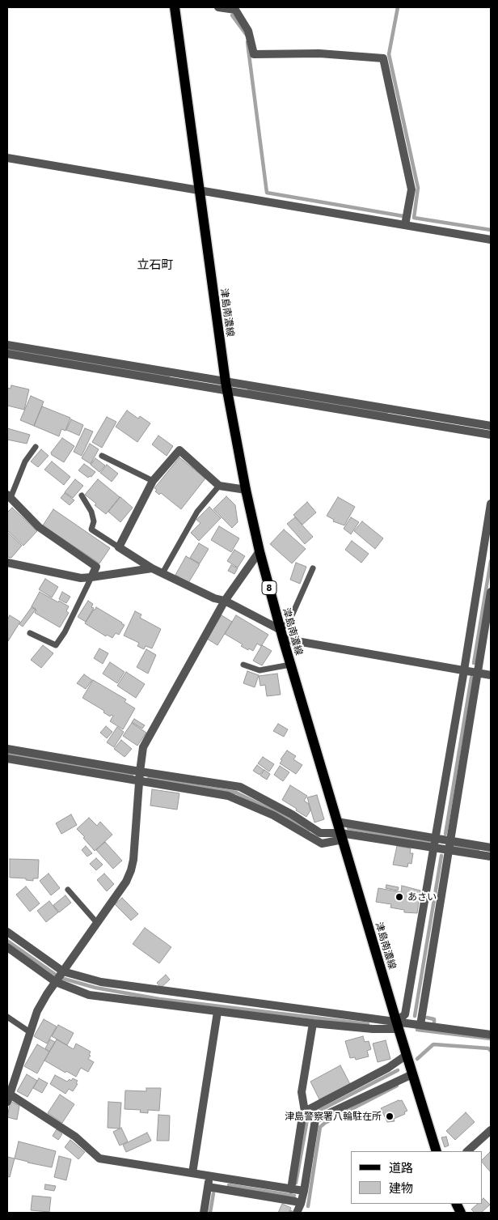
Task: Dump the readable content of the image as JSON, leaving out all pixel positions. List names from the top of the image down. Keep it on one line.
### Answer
{"streets":{"main road":["津島南濃線","8"]},"districts":["立石町"],"places":["あさい","津島警察署八輪駐在所"],"legend":["道路","建物"]}
